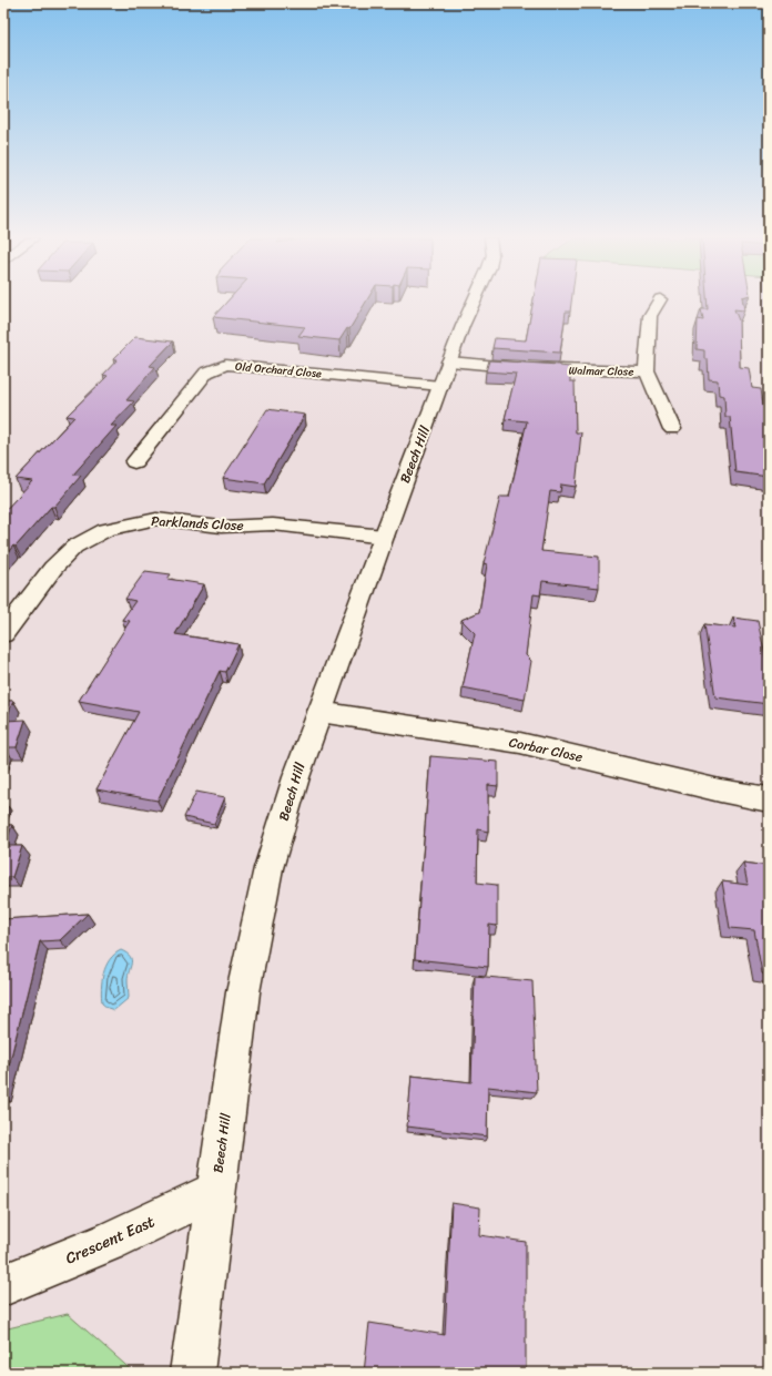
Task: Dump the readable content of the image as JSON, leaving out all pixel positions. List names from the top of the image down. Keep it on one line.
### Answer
{"streets":{"street":["Old Orchard Close","Walmar Close","Beech Hill","Parklands Close","Corbar Close","Crescent East"]},"crossings":[["Old Orchard Close","Walmar Close"],["Old Orchard Close","Beech Hill"],["Walmar Close","Beech Hill"],["Beech Hill","Parklands Close"],["Beech Hill","Corbar Close"],["Beech Hill","Crescent East"]]}
